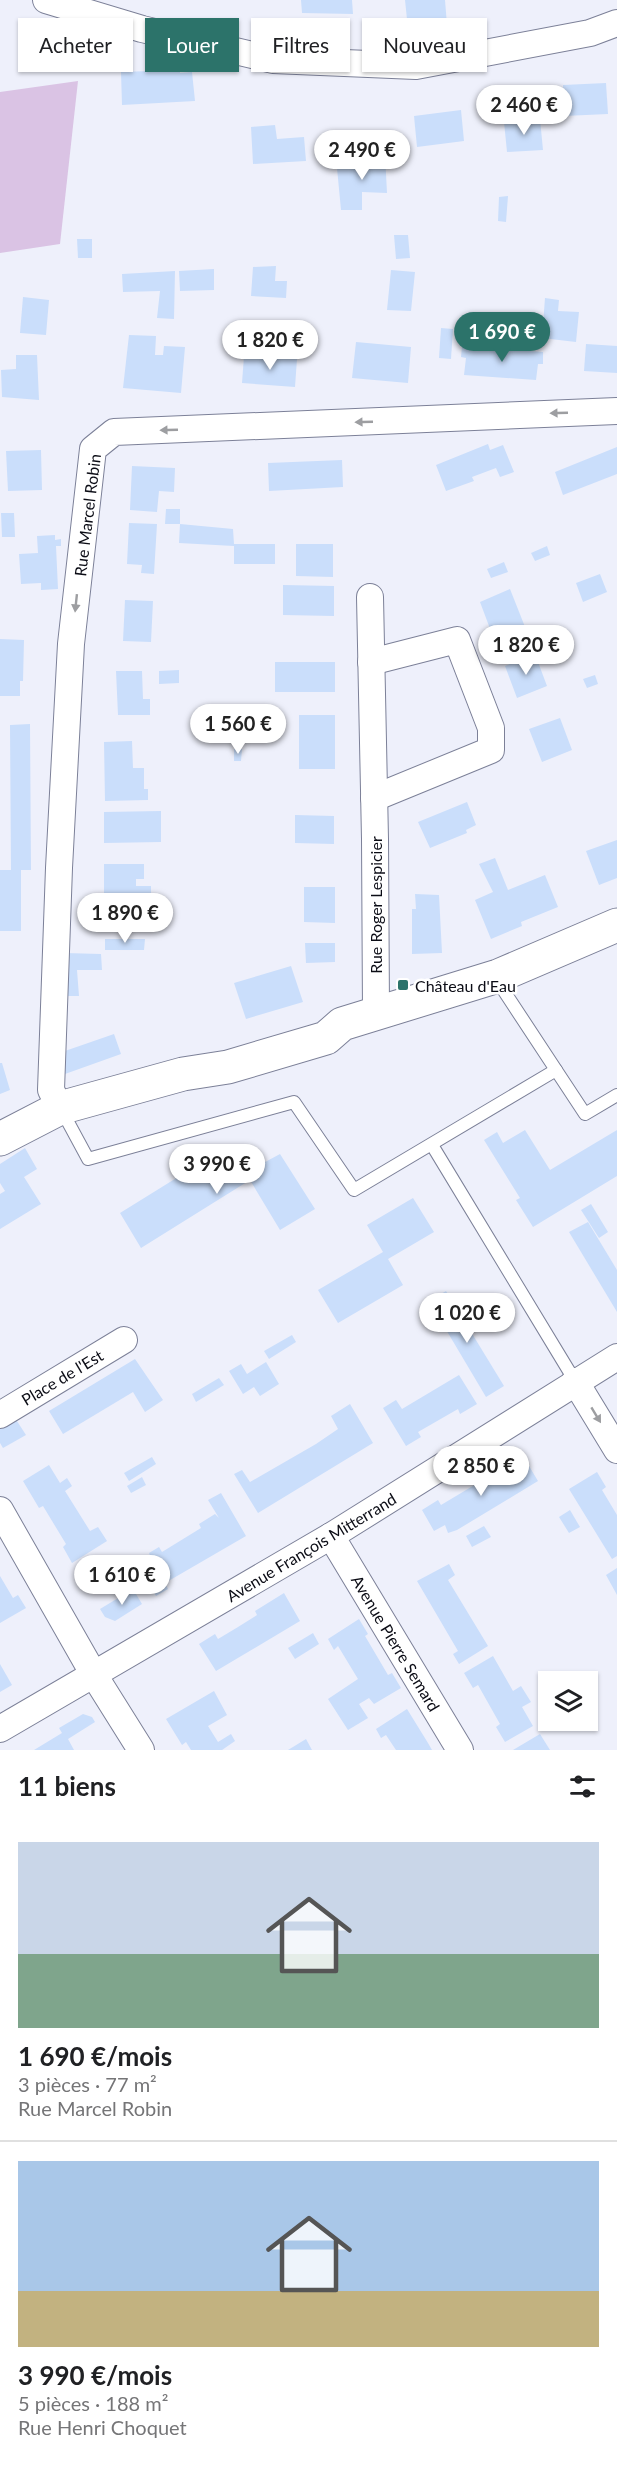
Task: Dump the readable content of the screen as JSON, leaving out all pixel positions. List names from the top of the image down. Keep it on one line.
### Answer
{"streets":{"street":["Rue Marcel Robin","Rue Roger Lespicier","Place de l'Est","Avenue François Mitterrand","Avenue Pierre Semard"]},"crossings":[["Avenue François Mitterrand","Avenue Pierre Semard"]],"places":{"transit":["Château d'Eau"]},"page":{"chip":["Acheter","Louer","Filtres","Nouveau"],"price":["2 460 €","2 490 €","1 690 €","1 820 €","1 820 €","1 560 €","1 890 €","3 990 €","1 020 €","2 850 €","1 610 €"],"heading":"11 biens","list":[{"name":"1 690 €/mois","note":"3 pièces · 77 m² · Rue Marcel Robin"},{"name":"3 990 €/mois","note":"5 pièces · 188 m² · Rue Henri Choquet"}]}}
